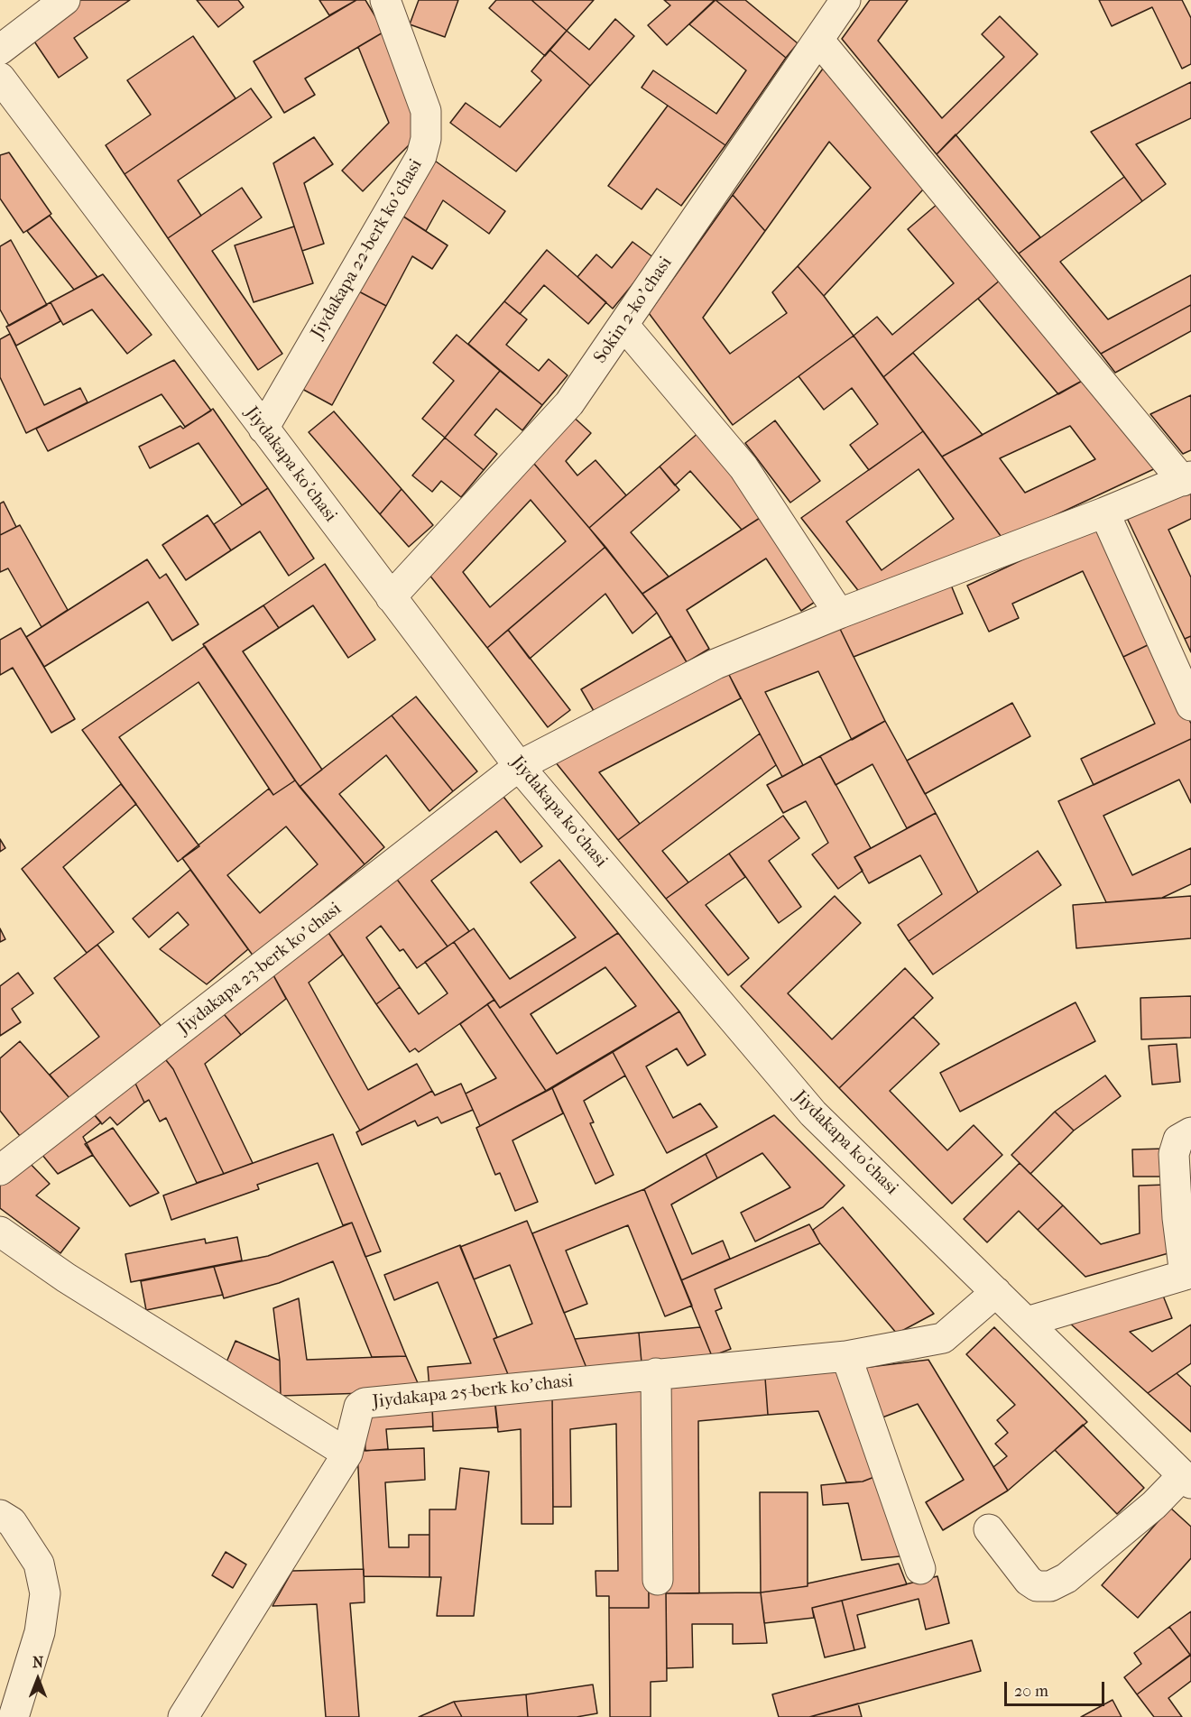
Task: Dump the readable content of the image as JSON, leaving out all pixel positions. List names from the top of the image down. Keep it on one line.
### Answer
{"streets":{"street":["Jiydakapa 22-berk koʼchasi","Sokin 2-koʼchasi","Jiydakapa ko'chasi","Jiydakapa 23-berk koʼchasi","Jiydakapa 25-berk koʼchasi"]},"crossings":[["Jiydakapa 22-berk koʼchasi","Jiydakapa ko'chasi"],["Sokin 2-koʼchasi","Jiydakapa ko'chasi"],["Jiydakapa ko'chasi","Jiydakapa 23-berk koʼchasi"],["Jiydakapa ko'chasi","Jiydakapa 25-berk koʼchasi"]],"scale_bar":"20 m","north":"top"}
